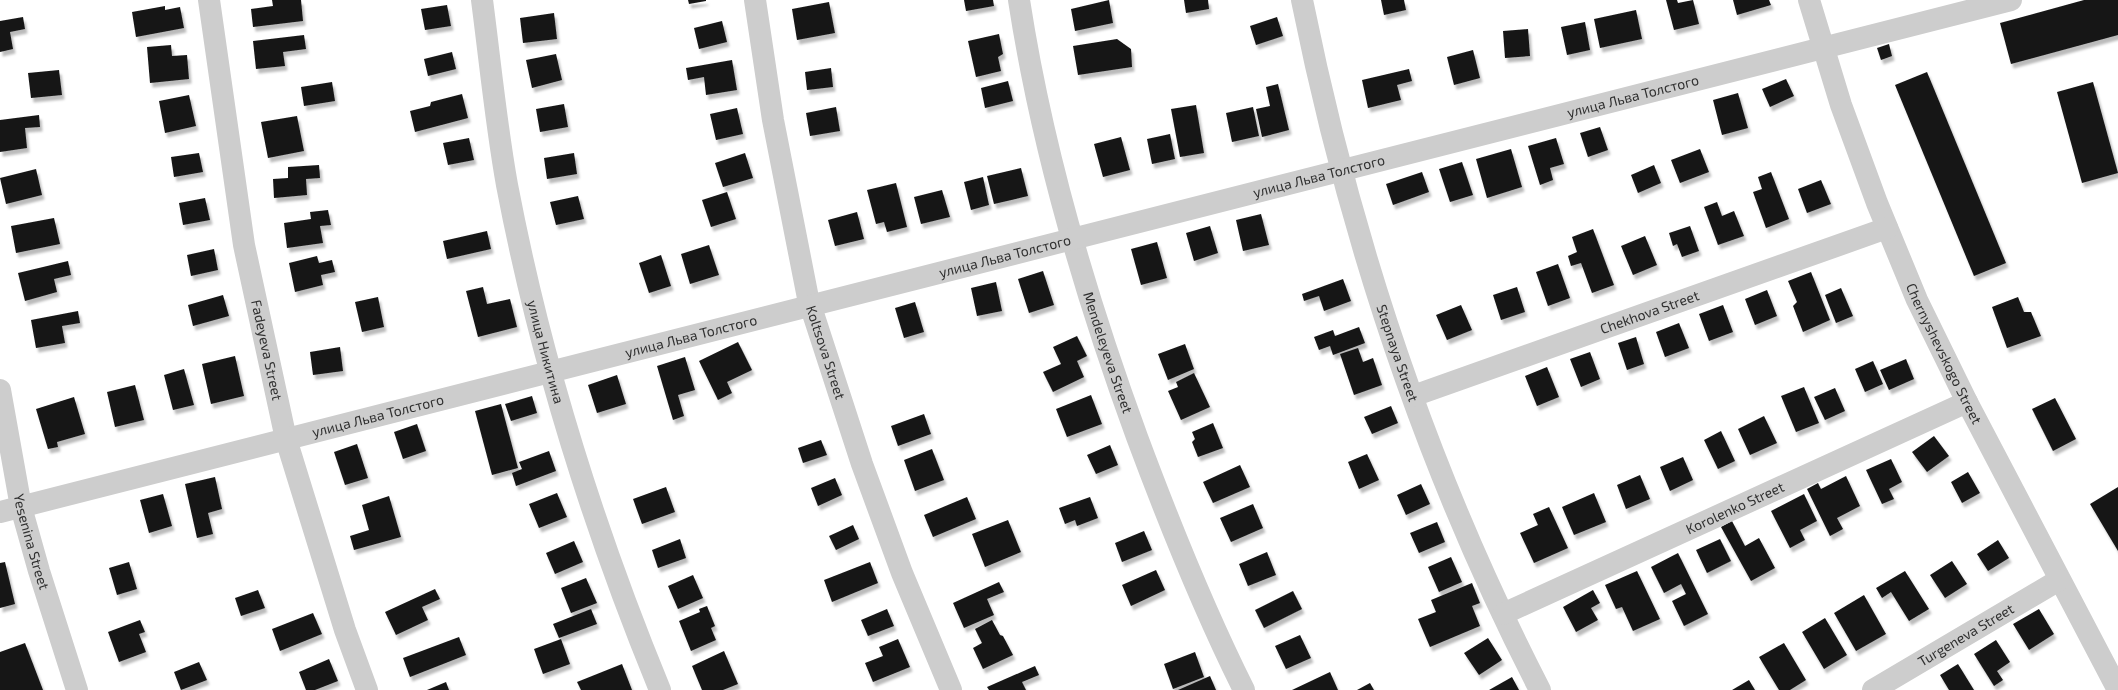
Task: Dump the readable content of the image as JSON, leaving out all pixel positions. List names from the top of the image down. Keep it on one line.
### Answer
{"streets":{"street":["улица Льва Толстого","Chekhova Street","Fadeyeva Street","улица Никитина","Koltsova Street","Mendeleyeva Street","Stepnaya Street","Chernyshevskogo Street","Korolenko Street","Yesenina Street","Turgeneva Street"]},"crossings":[["улица Льва Толстого","Fadeyeva Street"],["улица Льва Толстого","улица Никитина"],["улица Льва Толстого","Koltsova Street"],["улица Льва Толстого","Mendeleyeva Street"],["улица Льва Толстого","Stepnaya Street"],["улица Льва Толстого","Chernyshevskogo Street"],["улица Льва Толстого","Yesenina Street"],["Chekhova Street","Stepnaya Street"],["Chekhova Street","Chernyshevskogo Street"],["Stepnaya Street","Korolenko Street"],["Chernyshevskogo Street","Korolenko Street"],["Chernyshevskogo Street","Turgeneva Street"]]}
